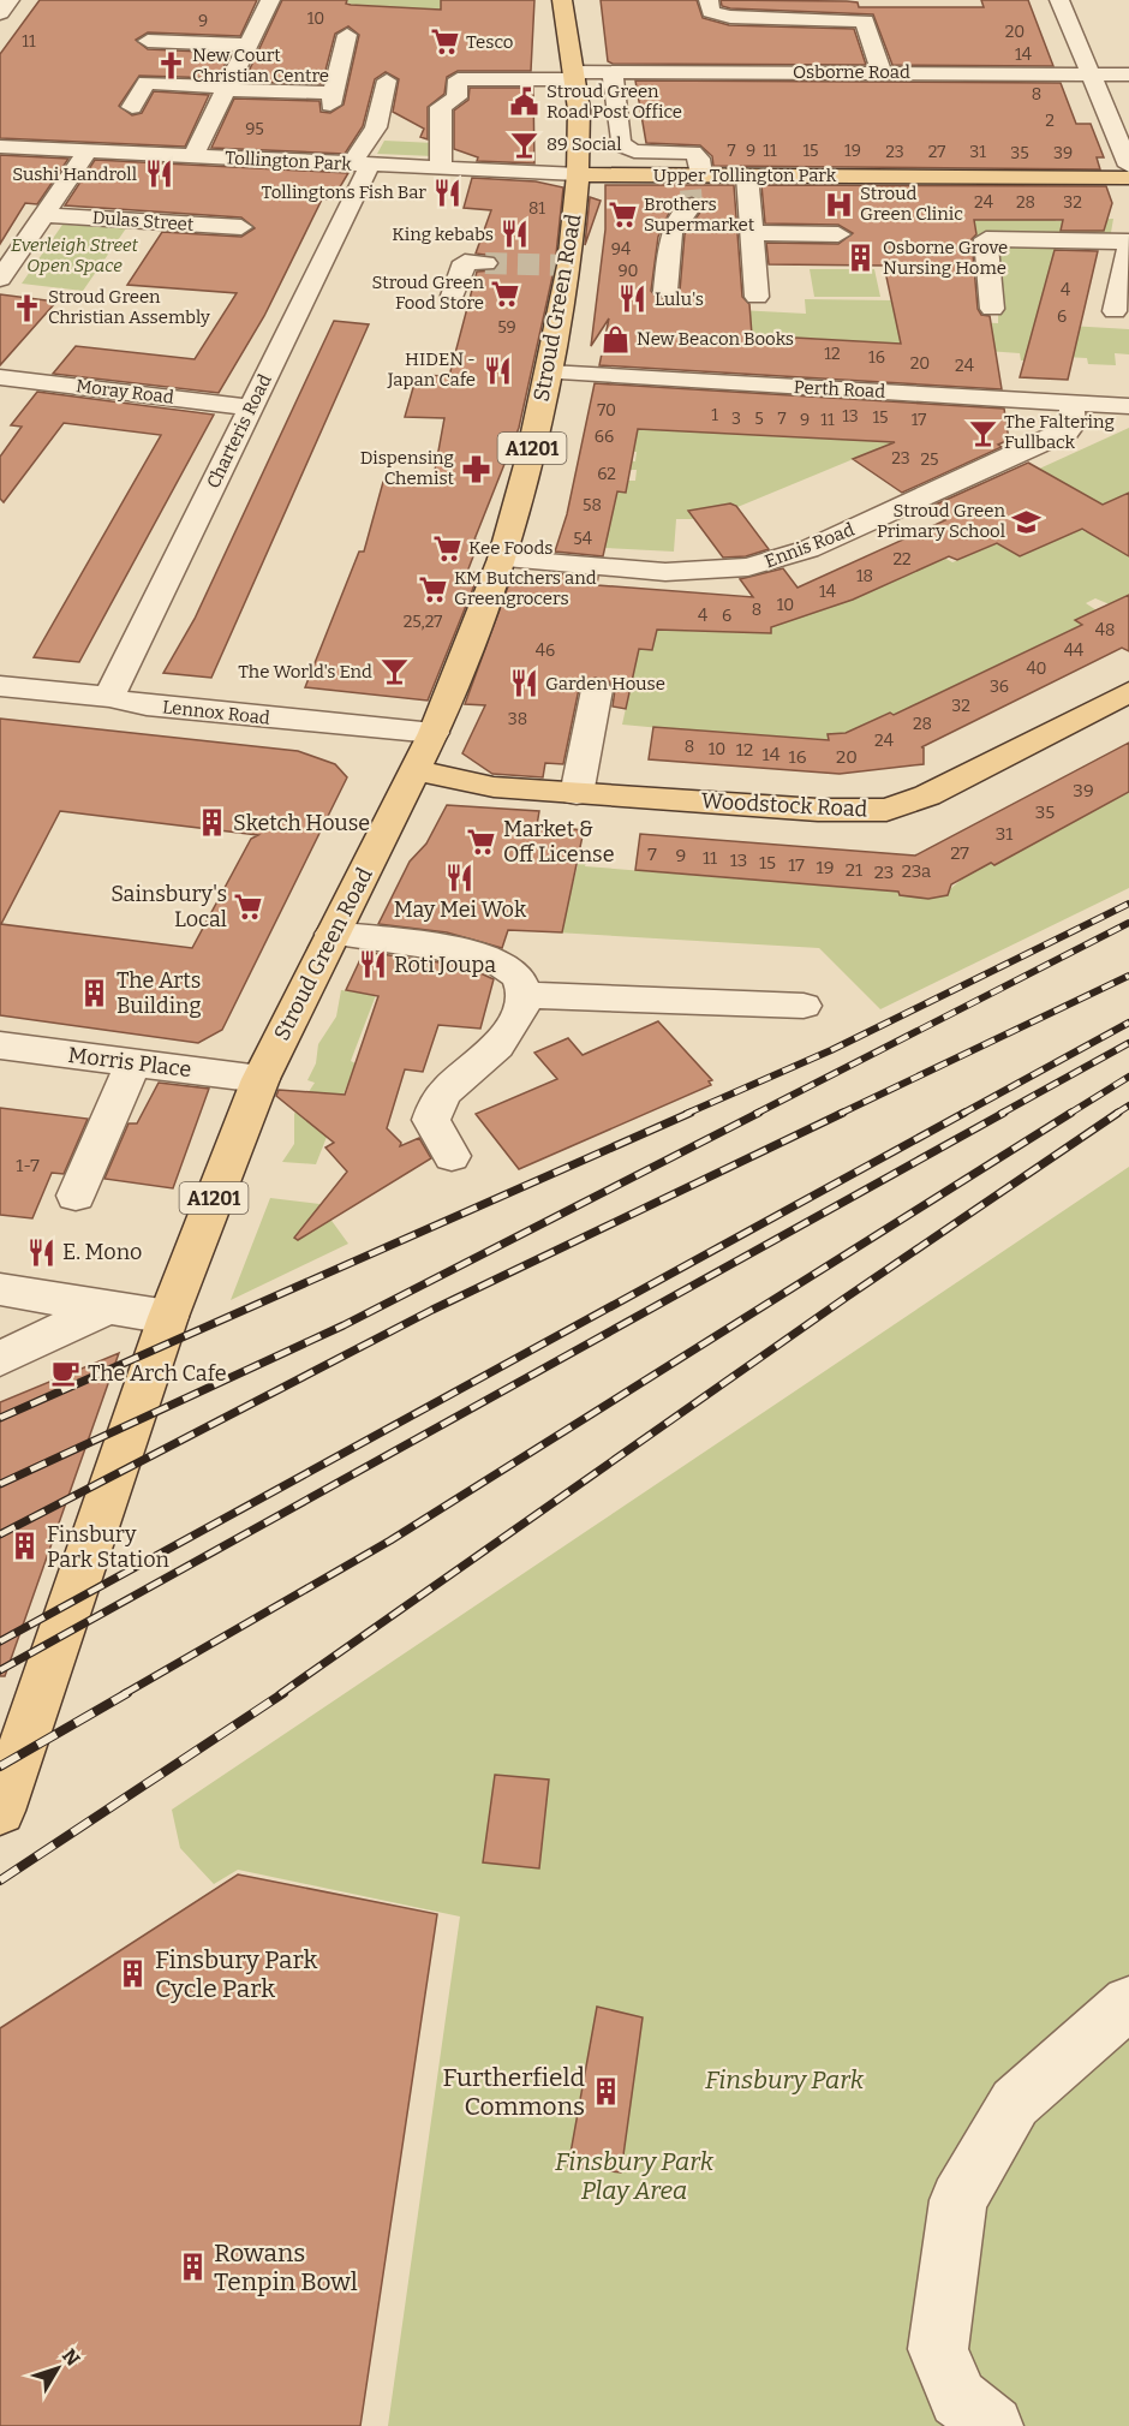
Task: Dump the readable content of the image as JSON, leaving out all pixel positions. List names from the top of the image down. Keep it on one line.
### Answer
{"streets":{"main road":["Upper Tollington Park","Stroud Green Road","A1201","Woodstock Road"],"street":["Osborne Road","Tollington Park","Dulas Street","Perth Road","Moray Road","Charteris Road","Ennis Road","Lennox Road","Morris Place"]},"crossings":[["Osborne Road","Tollington Park"],["Osborne Road","Stroud Green Road"],["Tollington Park","Upper Tollington Park"],["Tollington Park","Stroud Green Road"],["Tollington Park","Charteris Road"],["Upper Tollington Park","Stroud Green Road"],["Stroud Green Road","Perth Road"],["Stroud Green Road","Ennis Road"],["Stroud Green Road","Lennox Road"],["Stroud Green Road","Woodstock Road"],["Stroud Green Road","Morris Place"],["Perth Road","Ennis Road"],["Moray Road","Charteris Road"],["Charteris Road","Lennox Road"]],"parks":["Everleigh Street Open Space","Finsbury Park","Finsbury Park Play Area"],"places":{"supermarket":["Tesco","Brothers Supermarket","Stroud Green Food Store","Kee Foods","KM Butchers and Greengrocers","Market & Off License","Sainsbury's Local"],"church":["New Court Christian Centre","Stroud Green Christian Assembly"],"public building":["Stroud Green Road Post Office"],"bar":["89 Social","The Faltering Fullback","The World's End"],"restaurant":["Sushi Handroll","Tollingtons Fish Bar","King kebabs","Lulu's","HIDEN - Japan Cafe","Garden House","May Mei Wok","Roti Joupa","E. Mono"],"hospital":["Stroud Green Clinic"],"building":["Osborne Grove Nursing Home","Sketch House","The Arts Building","Finsbury Park Station","Finsbury Park Cycle Park","Furtherfield Commons","Rowans Tenpin Bowl"],"shop":["New Beacon Books"],"pharmacy":["Dispensing Chemist"],"school or university":["Stroud Green Primary School"],"cafe":["The Arch Cafe"]},"house_numbers":["10","9","20","11","14","8","2","95","7","9","11","15","19","23","27","31","35","39","24","28","32","81","94","90","4","6","59","12","16","20","24","70","1","13","15","3","5","7","9","11","17","66","23","25","62","58","54","22","18","14","10","8","4","6","25,27","48","46","44","40","36","32","38","28","24","8","10","12","14","16","20","39","35","31","27","7","9","11","13","15","17","19","21","23a","23","1-7"],"north":"top right"}
